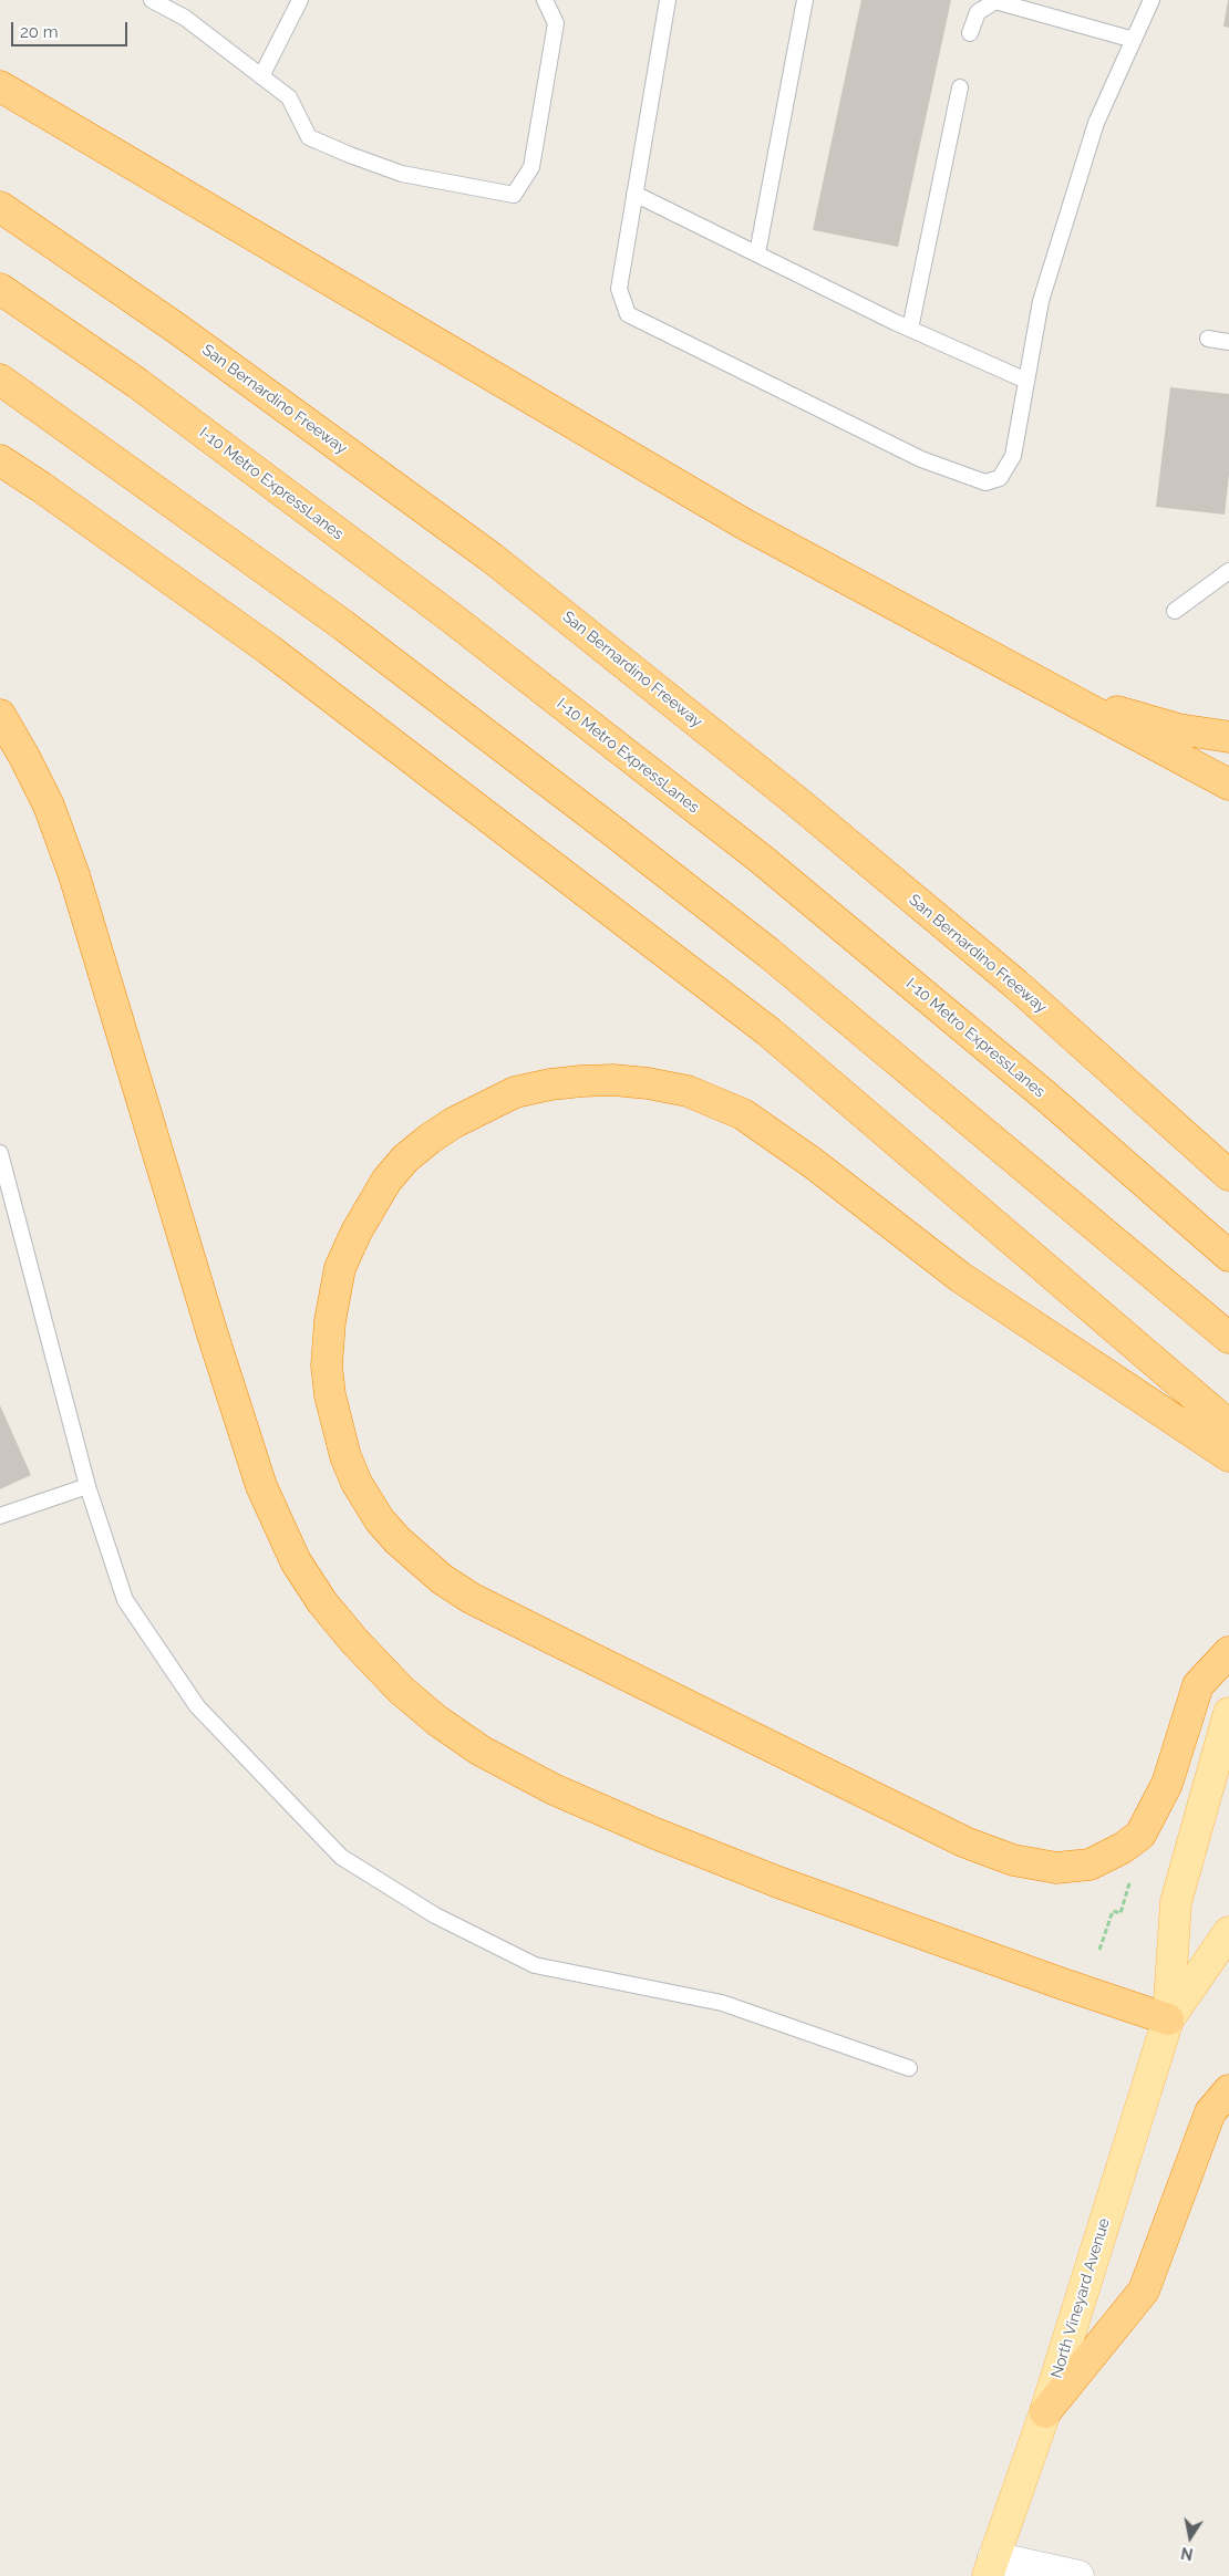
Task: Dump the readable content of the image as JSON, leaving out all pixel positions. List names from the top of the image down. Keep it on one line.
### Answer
{"streets":{"highway":["San Bernardino Freeway","I-10 Metro ExpressLanes"],"main road":["North Vineyard Avenue"]},"scale_bar":"20 m","north":"bottom"}
